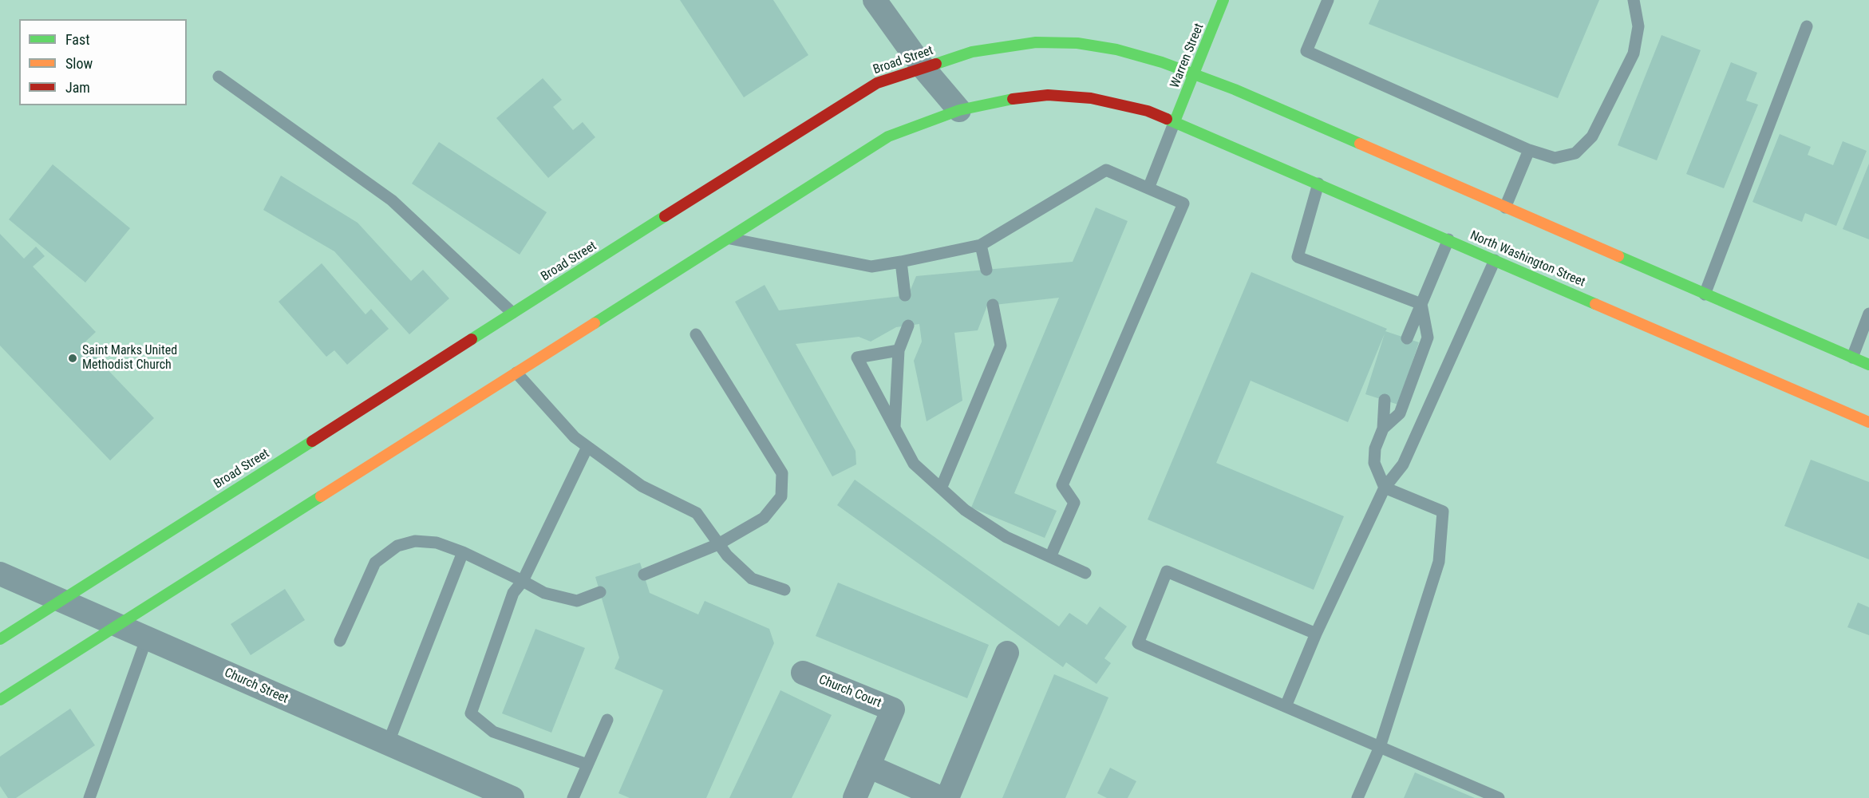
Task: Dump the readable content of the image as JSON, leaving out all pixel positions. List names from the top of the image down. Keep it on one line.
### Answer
{"streets":{"main road":["Warren Street","Broad Street","North Washington Street"],"street":["Church Street","Church Court"]},"crossings":[["Warren Street","Broad Street"],["Warren Street","North Washington Street"],["Broad Street","Church Street"]],"places":["Saint Marks United Methodist Church"],"legend":["Fast","Slow","Jam"]}
